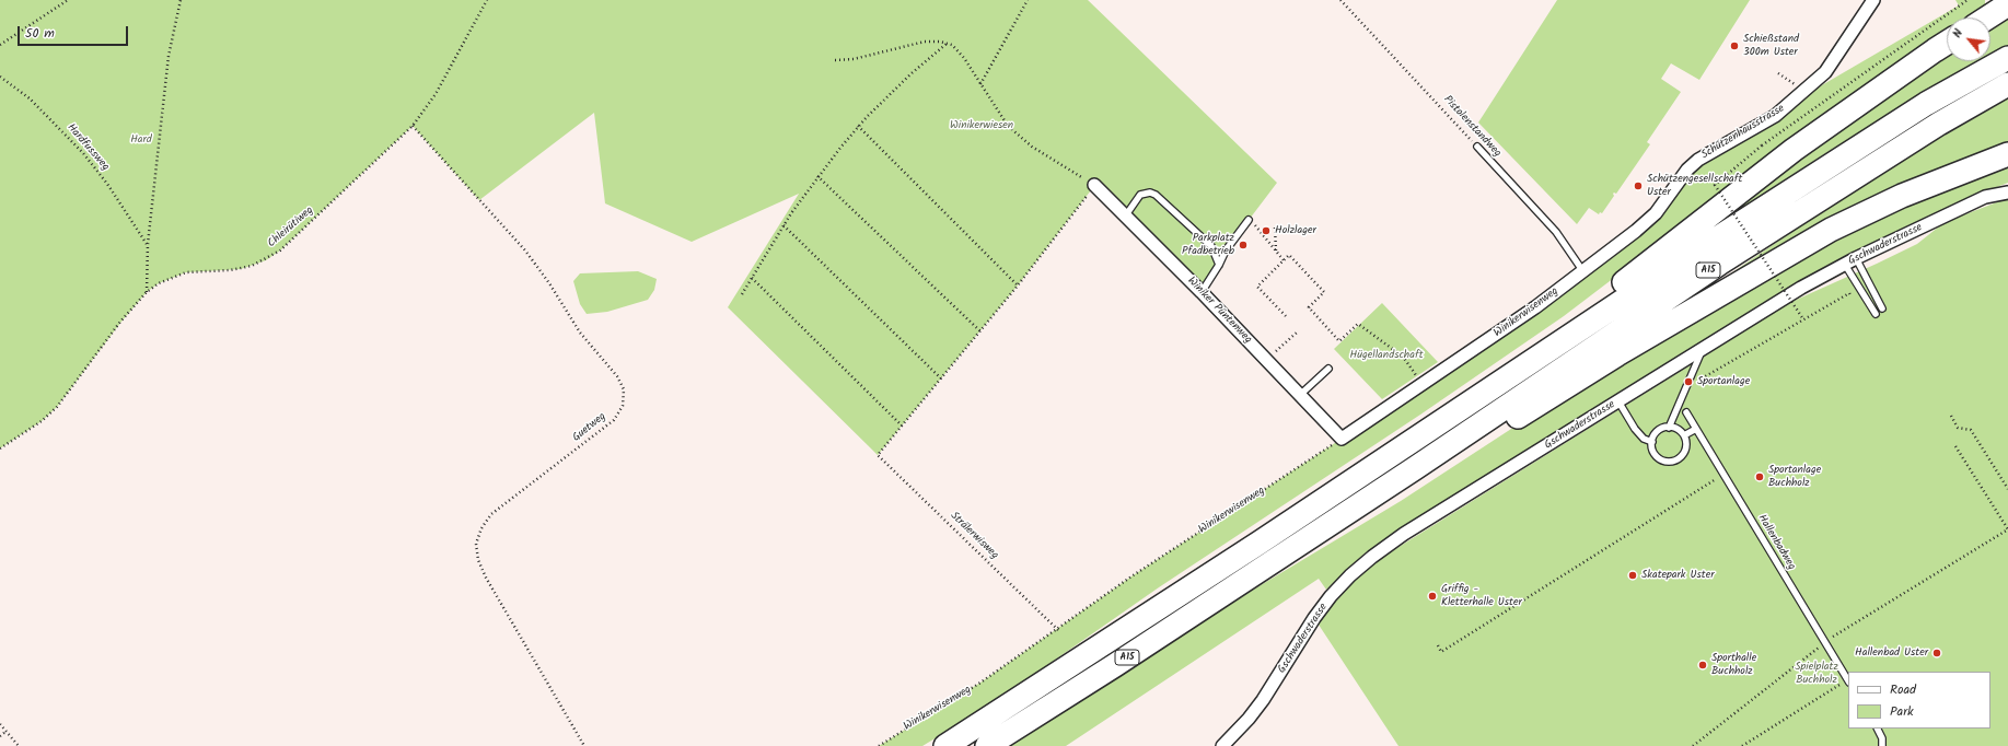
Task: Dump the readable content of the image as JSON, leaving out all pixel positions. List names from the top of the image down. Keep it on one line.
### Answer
{"streets":{"highway":["A15"],"street":["Schützenhausstrasse","Gschwaderstrasse","Winiker Püntenweg","Winikerwisenweg"],"lane":["Pistolenstandweg","Hallenbadweg"],"path":["Hardfussweg","Chleirütiweg","Guetweg","Strälerwisweg"]},"crossings":[["Pistolenstandweg","Schützenhausstrasse"],["Pistolenstandweg","Winikerwisenweg"],["Schützenhausstrasse","Winikerwisenweg"],["Chleirütiweg","Guetweg"],["Winiker Püntenweg","Winikerwisenweg"],["Winikerwisenweg","Strälerwisweg"]],"parks":["Winikerwiesen","Hard","Hügellandschaft","Spielplatz Buchholz"],"places":["Schießstand 300m Uster","Schützengesellschaft Uster","Holzlager","Parkplatz Pfadbetrieb","Sportanlage","Sportanlage Buchholz","Skatepark Uster","Griffig - Kletterhalle Uster","Hallenbad Uster","Sporthalle Buchholz"],"legend":["Road","Park"],"scale_bar":"50 m","north":"top left"}
